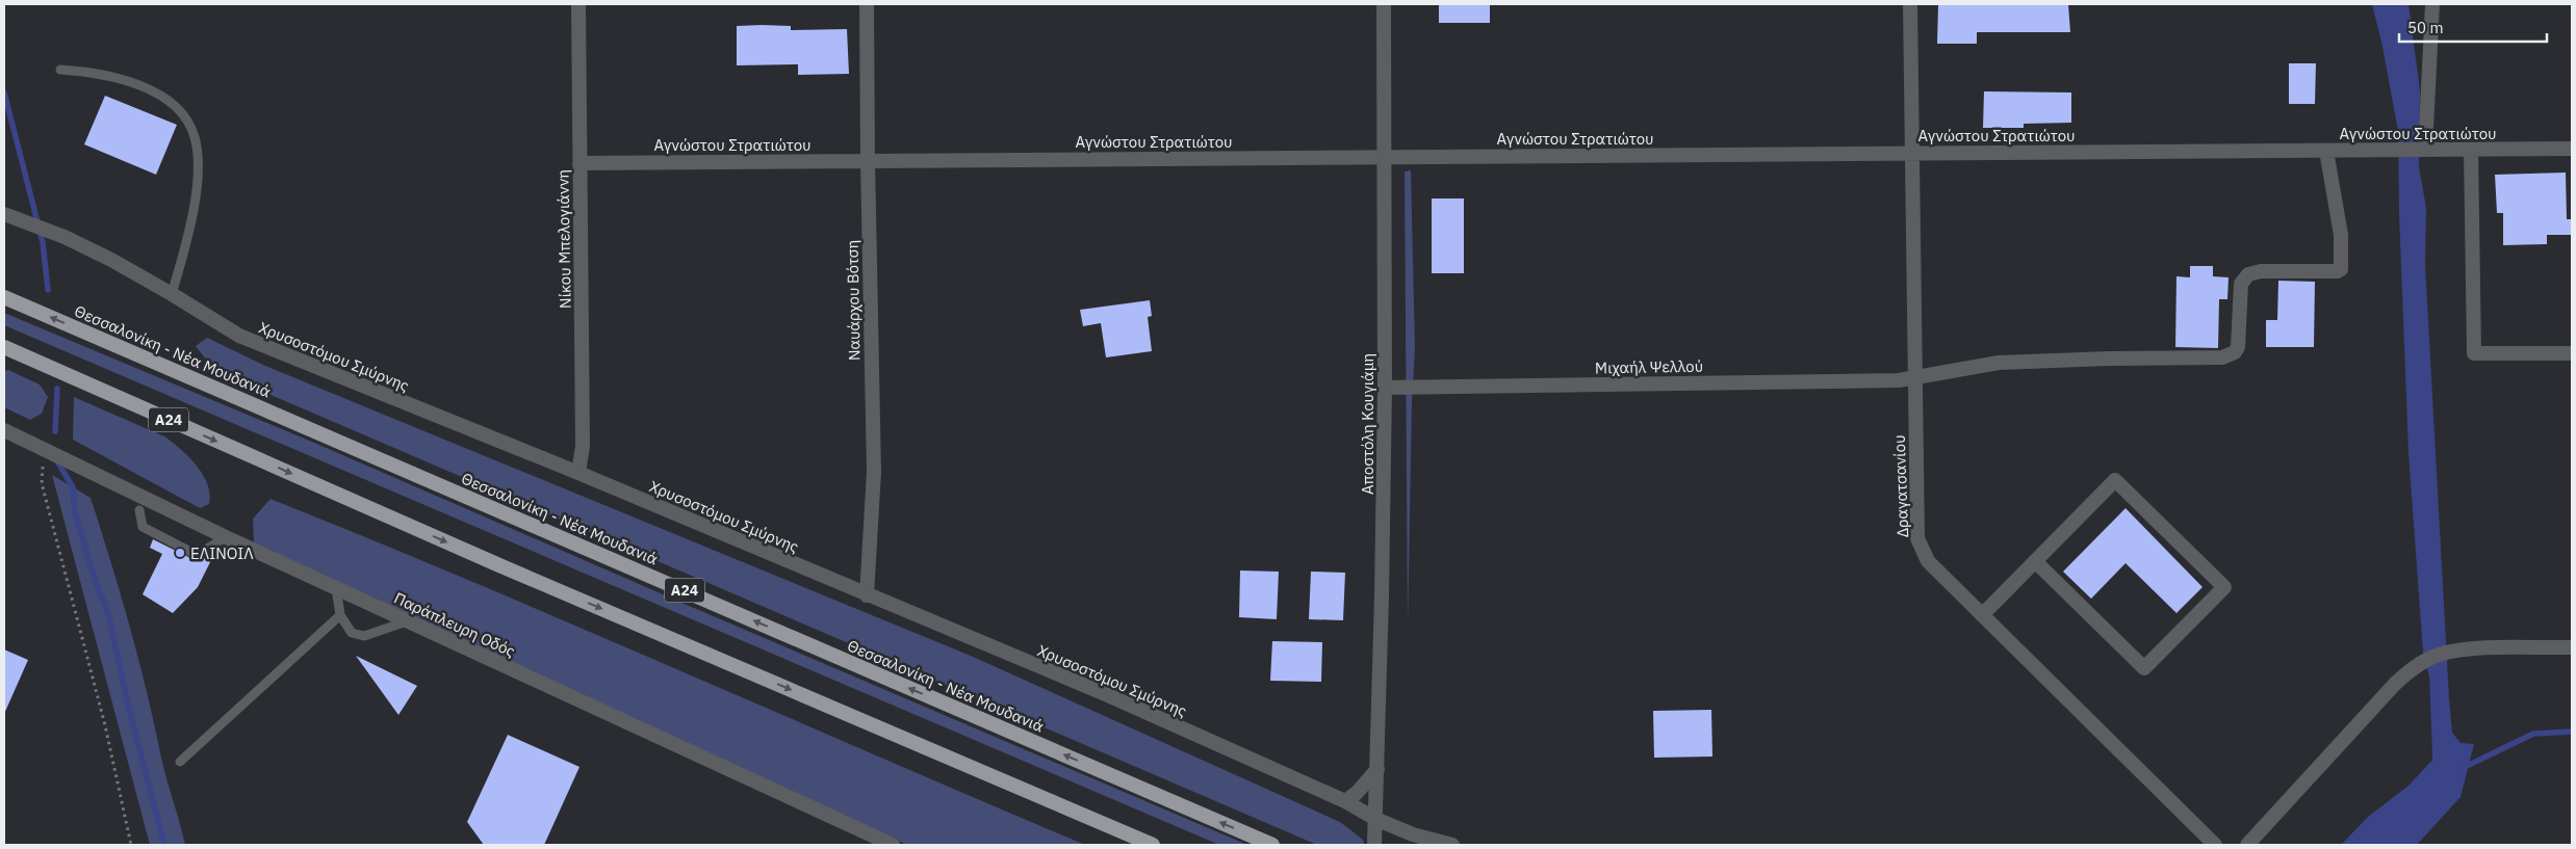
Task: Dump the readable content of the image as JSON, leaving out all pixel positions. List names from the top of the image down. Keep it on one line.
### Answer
{"streets":{"highway":["Θεσσαλονίκη - Νέα Μουδανιά","Α24"],"street":["Αγνώστου Στρατιώτου","Νίκου Μπελογιάννη","Ναυάρχου Βότση","Χρυσοστόμου Σμύρνης","Μιχαήλ Ψελλού","Αποστόλη Κουγιάμη","Δραγατσανίου","Παράπλευρη Οδός"]},"crossings":[["Αγνώστου Στρατιώτου","Νίκου Μπελογιάννη"],["Αγνώστου Στρατιώτου","Ναυάρχου Βότση"],["Αγνώστου Στρατιώτου","Μιχαήλ Ψελλού"],["Αγνώστου Στρατιώτου","Αποστόλη Κουγιάμη"],["Αγνώστου Στρατιώτου","Δραγατσανίου"],["Νίκου Μπελογιάννη","Χρυσοστόμου Σμύρνης"],["Ναυάρχου Βότση","Χρυσοστόμου Σμύρνης"],["Χρυσοστόμου Σμύρνης","Αποστόλη Κουγιάμη"],["Μιχαήλ Ψελλού","Αποστόλη Κουγιάμη"],["Μιχαήλ Ψελλού","Δραγατσανίου"]],"places":["ΕΛΙΝΟΙΛ"],"scale_bar":"50 m"}
